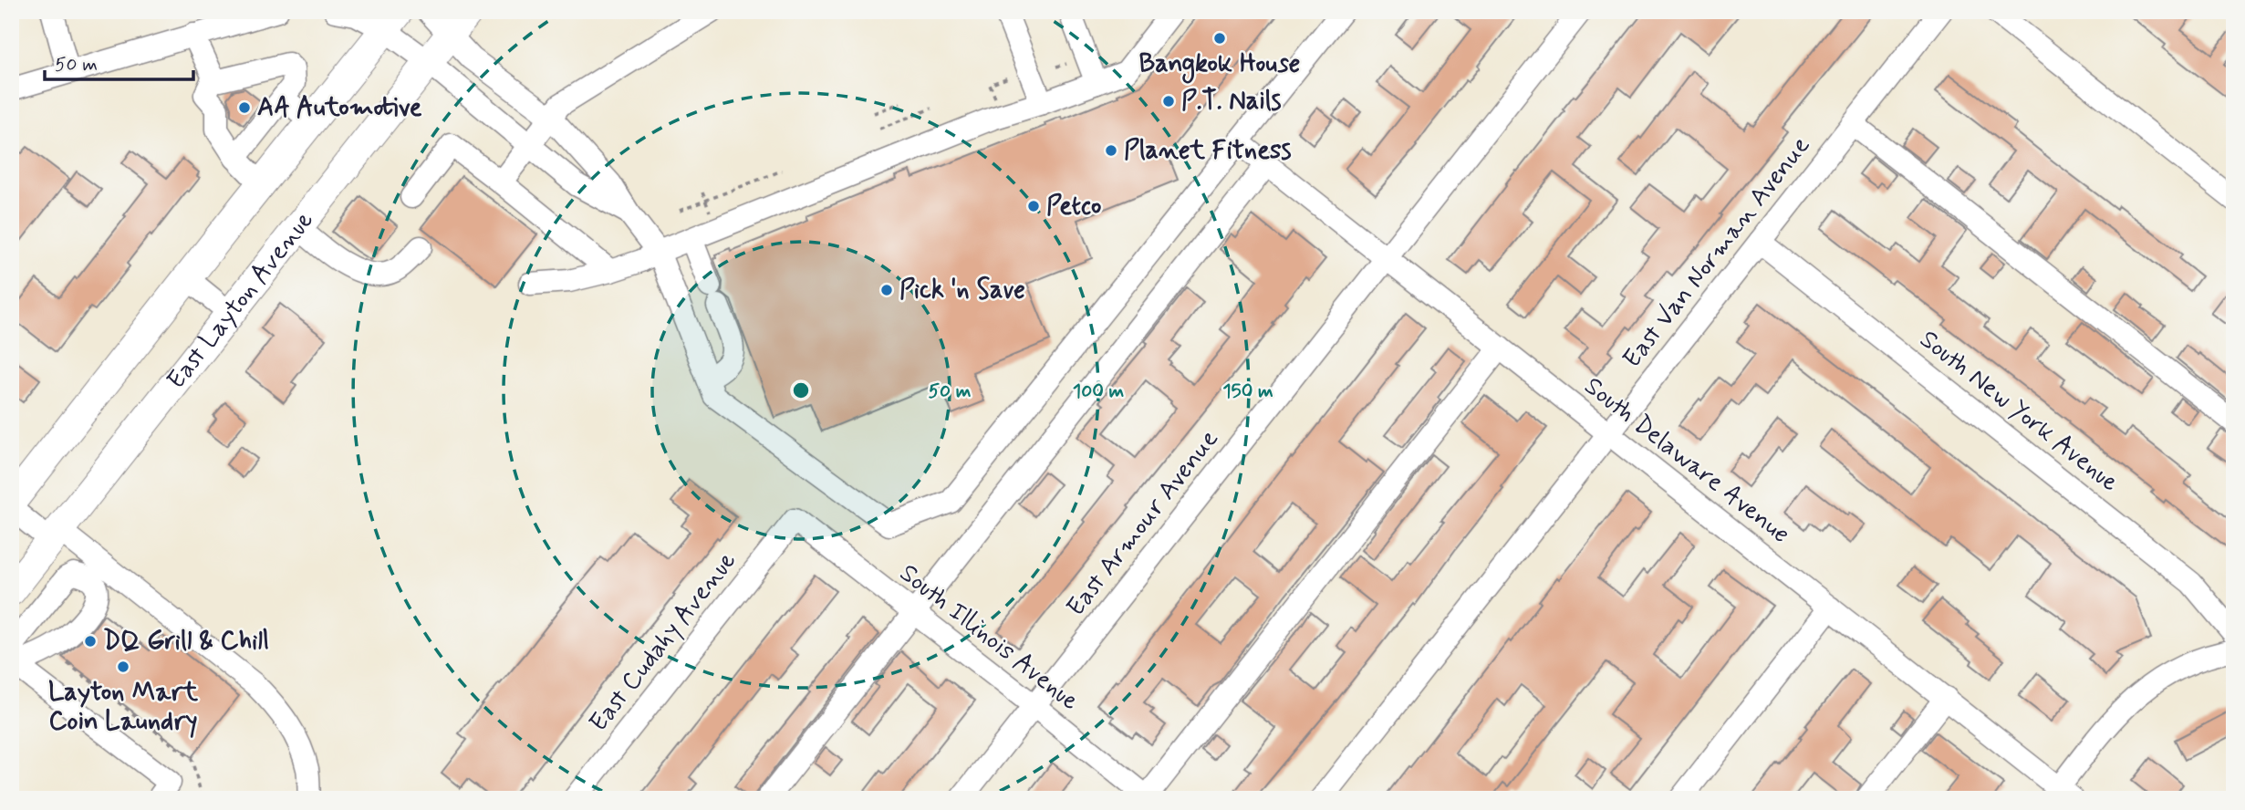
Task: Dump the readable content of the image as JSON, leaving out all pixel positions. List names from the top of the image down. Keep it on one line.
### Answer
{"streets":{"main road":["East Layton Avenue"],"street":["East Van Norman Avenue","South New York Avenue","South Delaware Avenue","East Armour Avenue","South Illinois Avenue","East Cudahy Avenue"]},"crossings":[["East Van Norman Avenue","South New York Avenue"],["East Van Norman Avenue","South Delaware Avenue"],["South Delaware Avenue","East Armour Avenue"],["East Armour Avenue","South Illinois Avenue"],["South Illinois Avenue","East Cudahy Avenue"]],"places":["Bangkok House","P.T. Nails","AA Automotive","Planet Fitness","Petco","Pick 'n Save","DQ Grill & Chill","Layton Mart Coin Laundry"],"scale_bar":"50 m","rings":["50 m","100 m","150 m"]}
